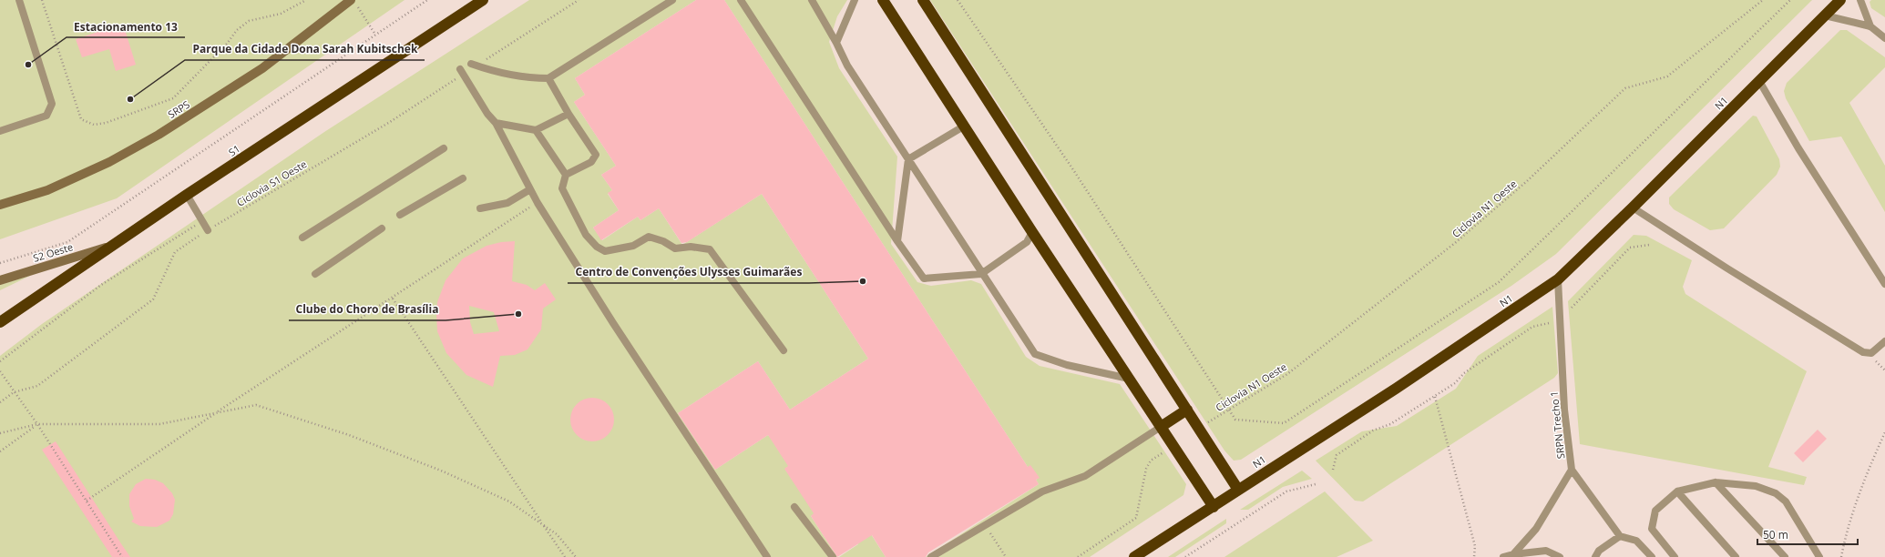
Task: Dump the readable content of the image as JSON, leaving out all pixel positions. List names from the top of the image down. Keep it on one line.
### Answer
{"streets":{"highway":["N1","S1"],"main road":["SRPS","S2 Oeste"],"lane":["SRPN Trecho 1"],"path":["Ciclovia S1 Oeste","Ciclovia N1 Oeste"]},"crossings":[["N1","SRPN Trecho 1"],["S1","S2 Oeste"]],"places":["Estacionamento 13","Parque da Cidade Dona Sarah Kubitschek","Centro de Convenções Ulysses Guimarães","Clube do Choro de Brasília"],"scale_bar":"50 m"}
